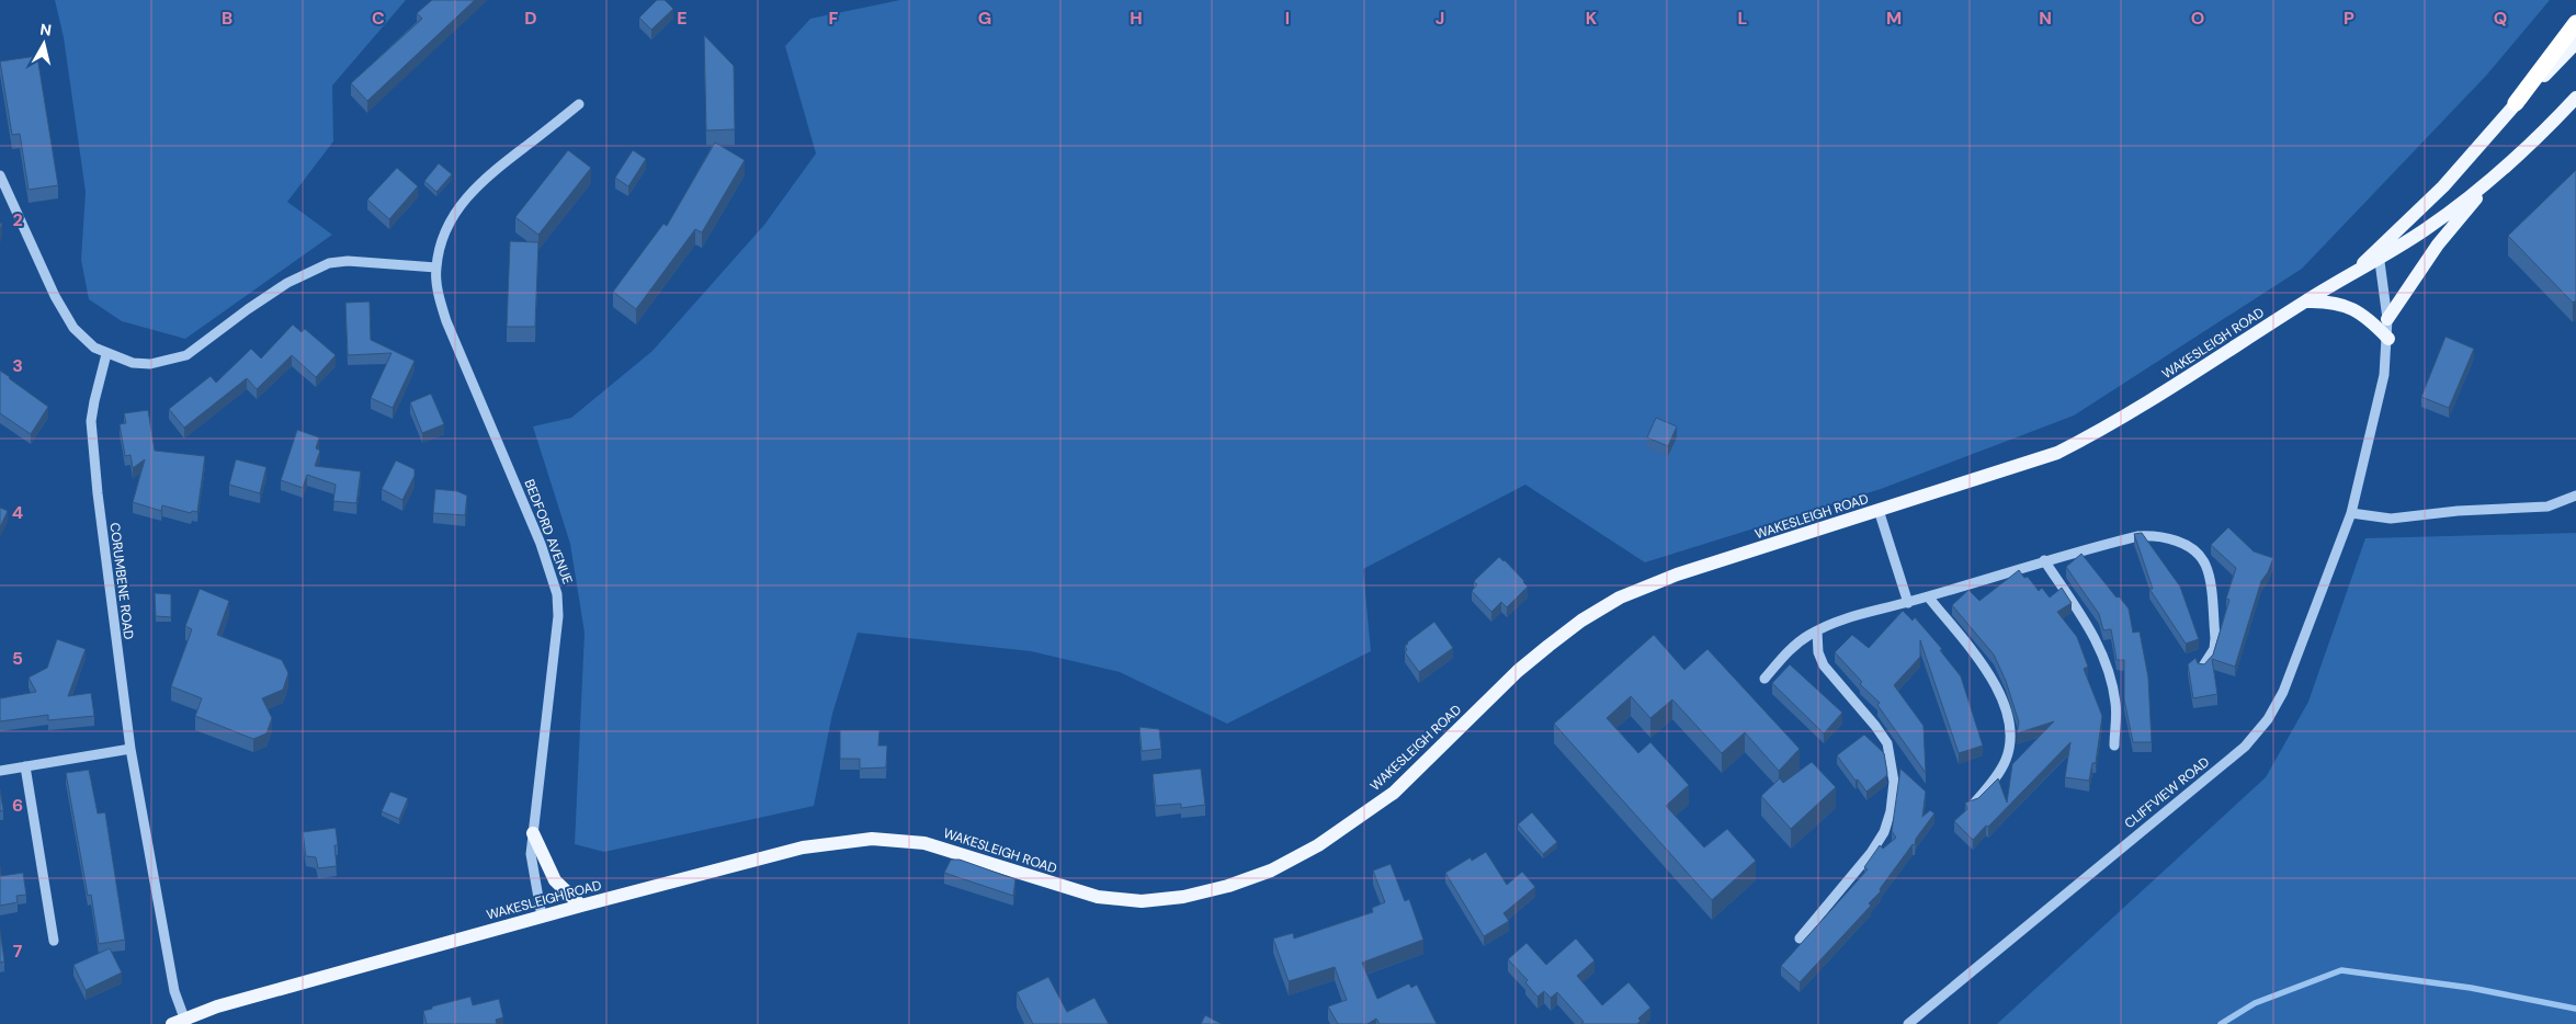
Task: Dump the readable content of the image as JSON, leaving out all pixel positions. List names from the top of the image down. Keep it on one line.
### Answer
{"streets":{"main road":["WAKESLEIGH ROAD"],"street":["BEDFORD AVENUE","CORUMBENE ROAD","CLIFFVIEW ROAD"]},"crossings":[["WAKESLEIGH ROAD","BEDFORD AVENUE"],["WAKESLEIGH ROAD","CORUMBENE ROAD"],["WAKESLEIGH ROAD","CLIFFVIEW ROAD"]],"north":"top","grid":{"columns":["B","C","D","E","F","G","H","I","J","K","L","M","N","O","P","Q"],"rows":["2","3","4","5","6","7"]}}
